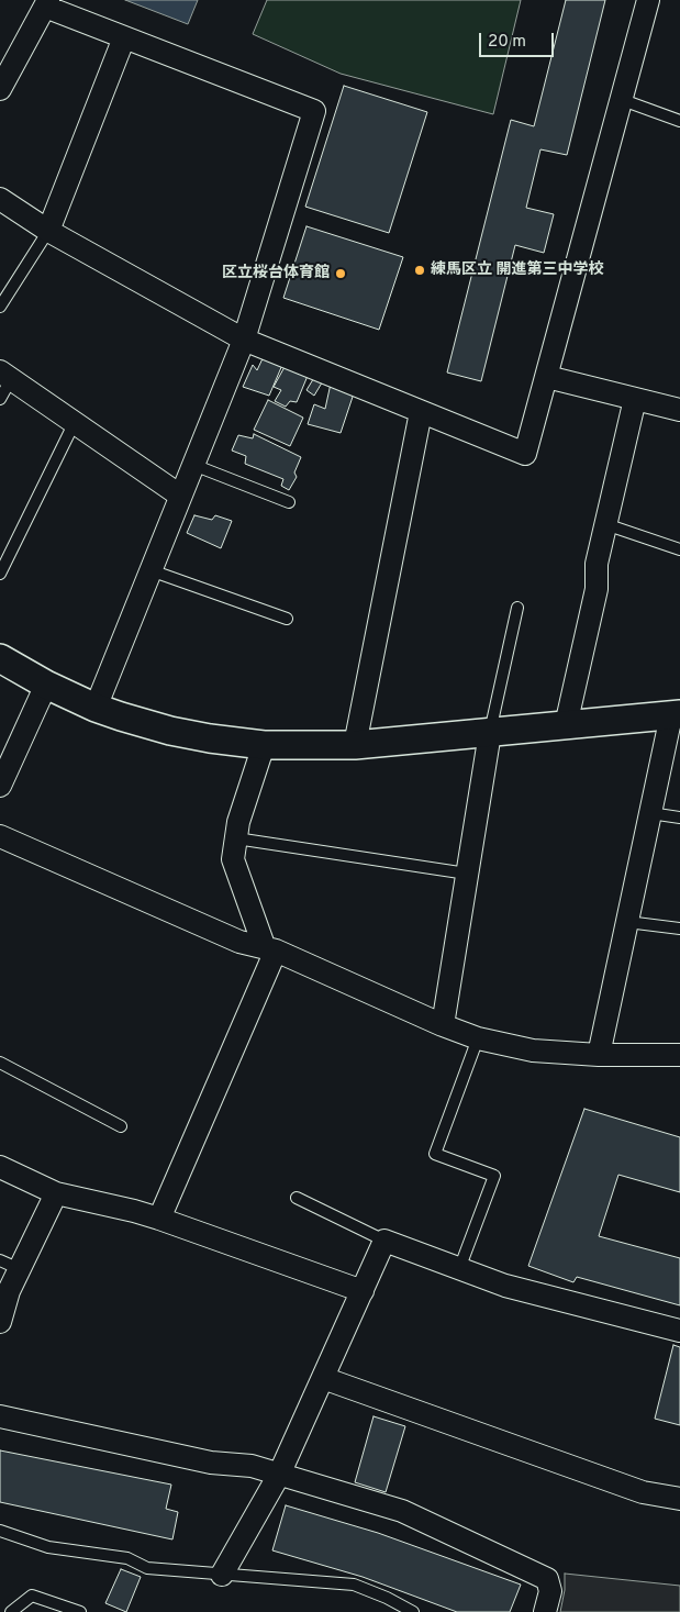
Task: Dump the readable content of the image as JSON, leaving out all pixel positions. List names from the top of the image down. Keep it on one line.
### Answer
{"places":["練馬区立 開進第三中学校","区立桜台体育館"],"scale_bar":"20 m"}
